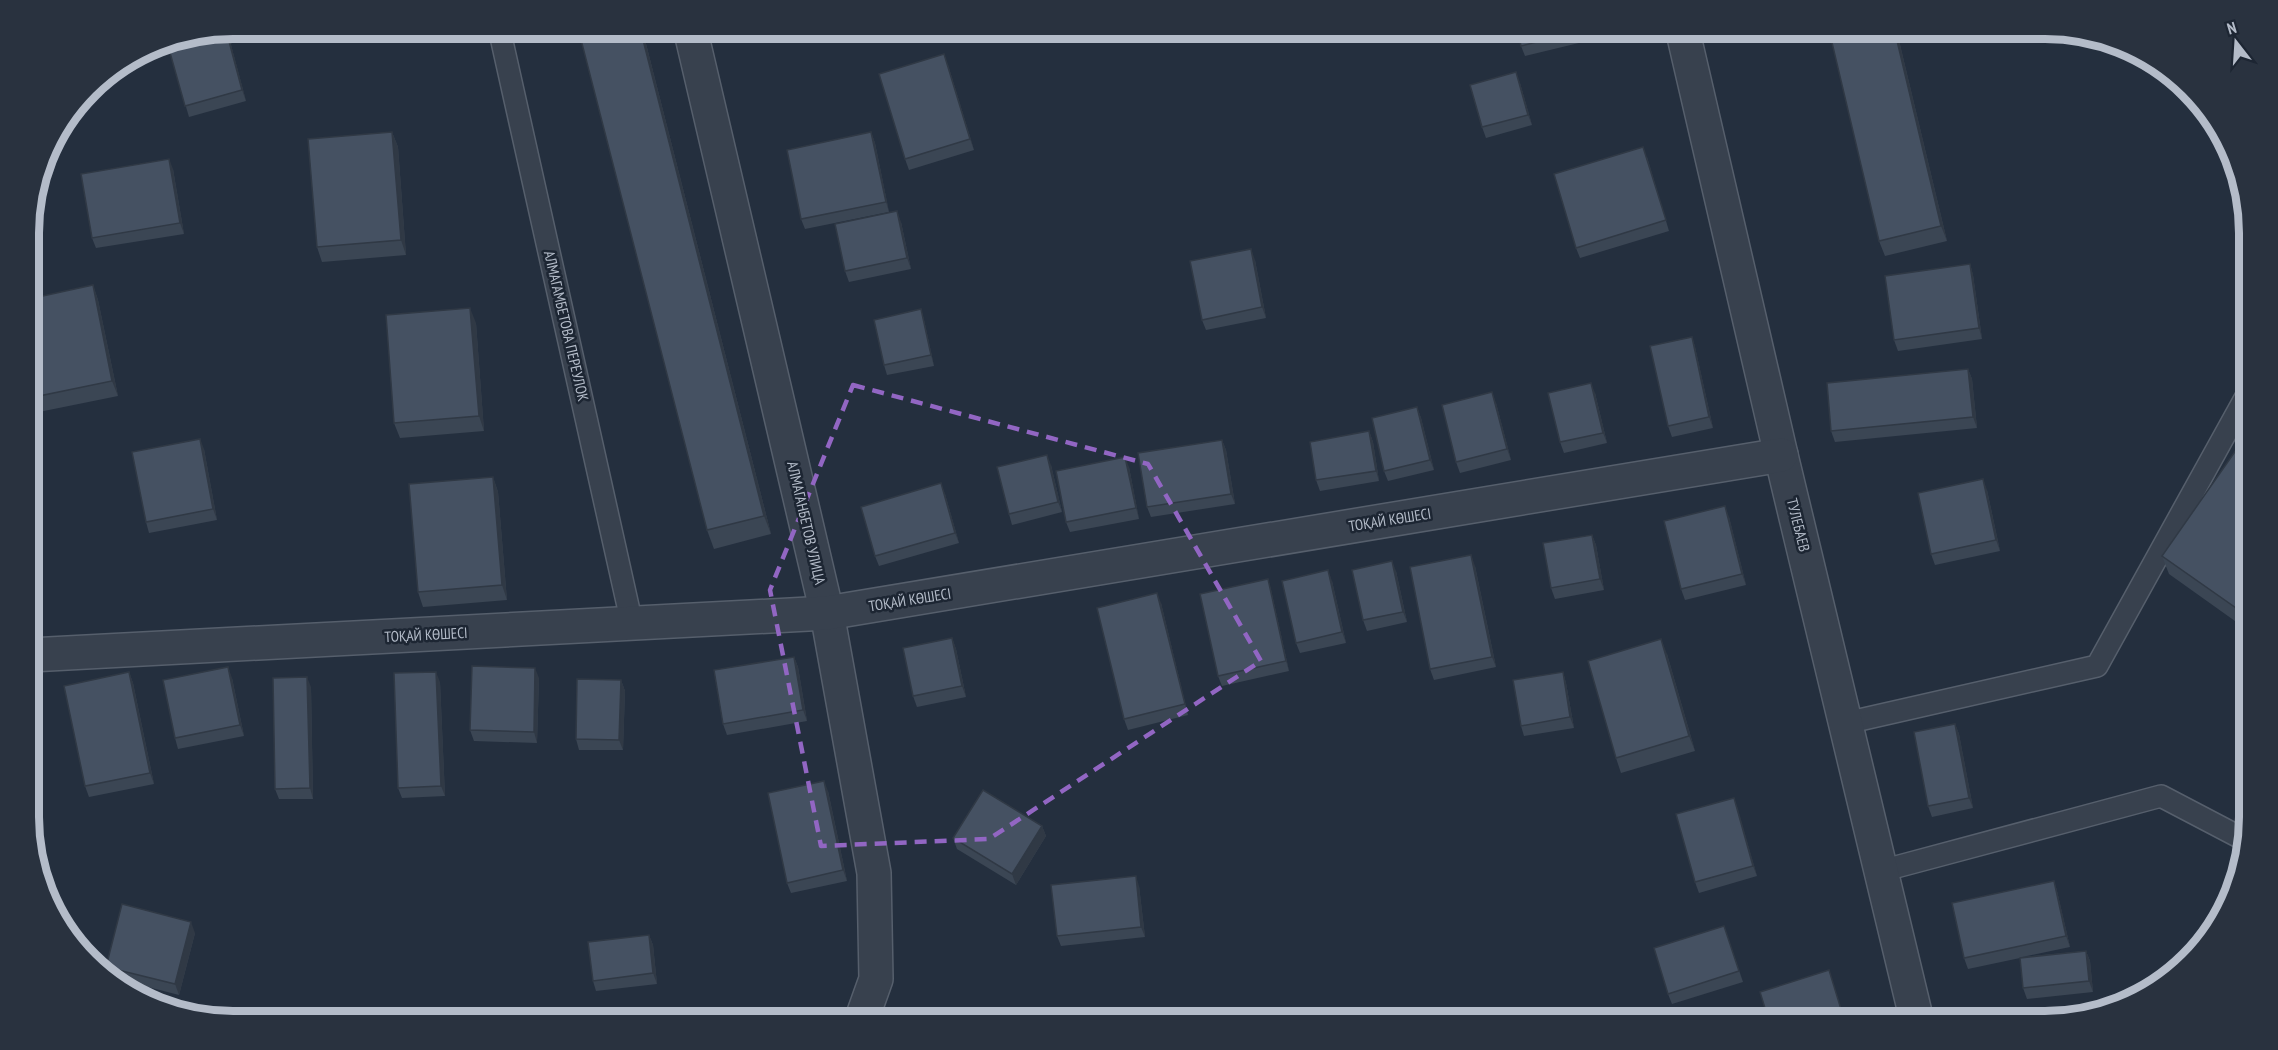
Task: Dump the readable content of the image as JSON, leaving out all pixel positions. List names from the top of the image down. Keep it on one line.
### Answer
{"streets":{"street":["ТОҚАЙ КӨШЕСІ","АЛМАГАНБЕТОВ УЛИЦА","ТУЛЕБАЕВ"],"lane":["АЛМАГАМБЕТОВА ПЕРЕУЛОК"]},"crossings":[["АЛМАГАМБЕТОВА ПЕРЕУЛОК","ТОҚАЙ КӨШЕСІ"],["ТОҚАЙ КӨШЕСІ","АЛМАГАНБЕТОВ УЛИЦА"],["ТОҚАЙ КӨШЕСІ","ТУЛЕБАЕВ"]],"north":"top"}
